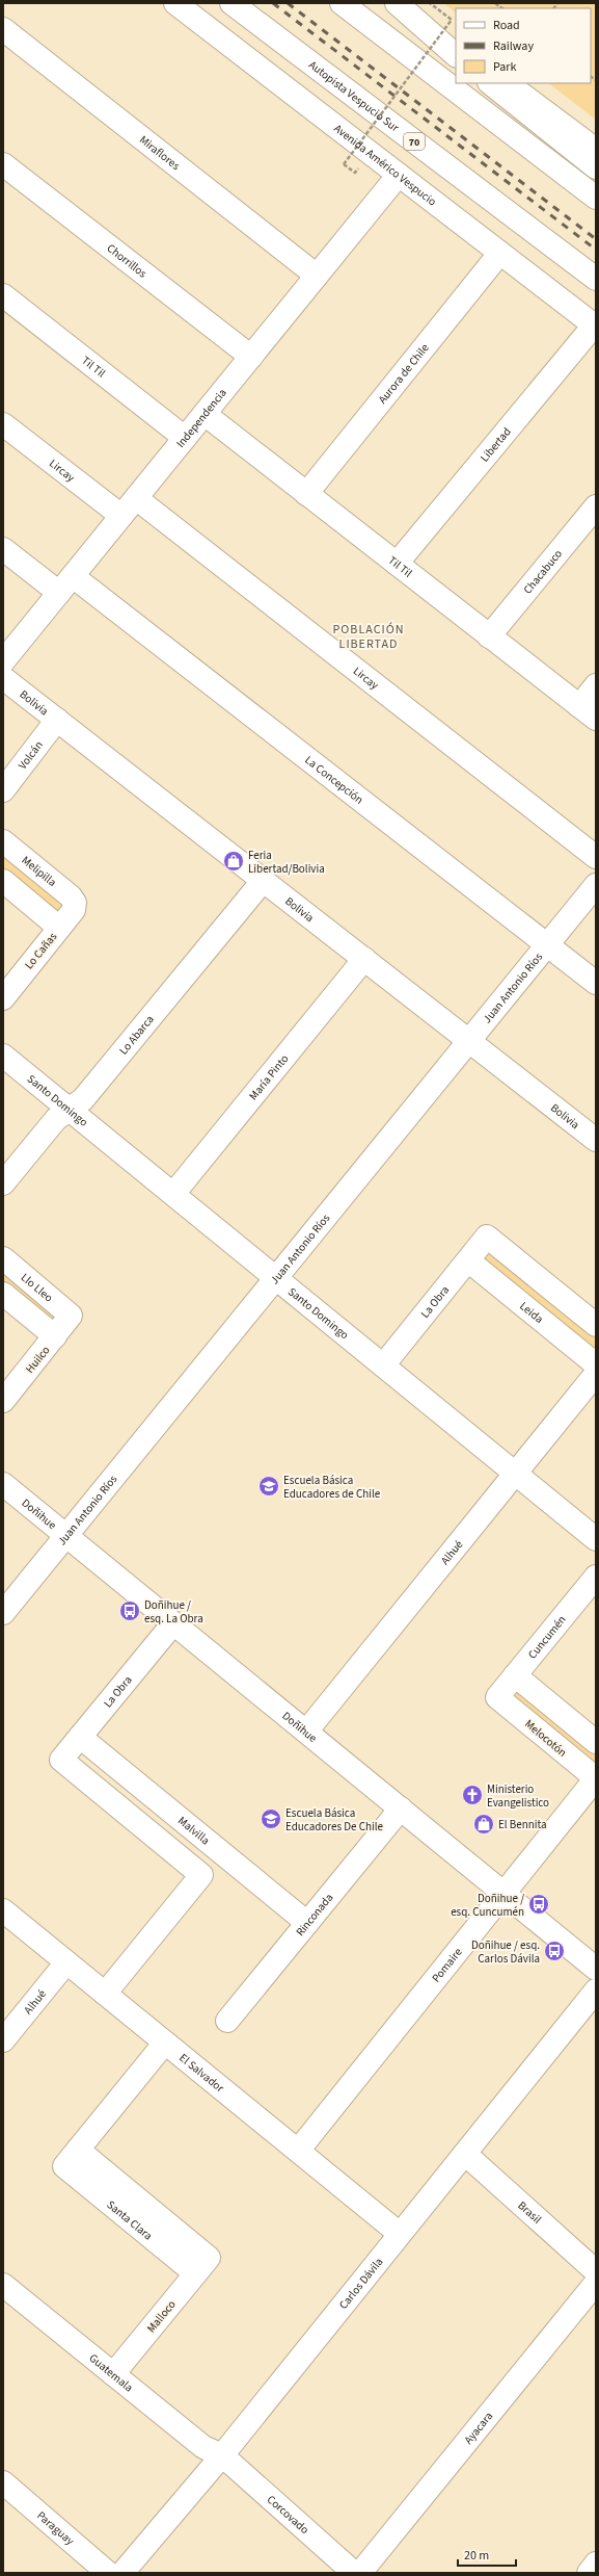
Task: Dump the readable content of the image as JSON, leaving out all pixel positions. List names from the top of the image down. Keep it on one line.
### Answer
{"streets":{"main road":["Autopista Vespucio Sur","70","Miraflores","Avenida Américo Vespucio","Chorrillos","Til Til","Aurora de Chile","Independencia","Libertad","Lircay","Chacabuco","Bolivia","Volcán","La Concepción","Melipilla","Lo Cañas","Juan Antonio Ríos","Lo Abarca","María Pinto","Santo Domingo","Llo Lleo","La Obra","Leida","Huilco","Doñihue","Alhué","Cuncumén","Melocotón","Malvilla","Rinconada","Pomaire","El Salvador","Brasil","Santa Clara","Carlos Dávila","Malloco","Guatemala","Ayacara","Corcovado","Paraguay"]},"crossings":[["Miraflores","Independencia"],["Avenida Américo Vespucio","Aurora de Chile"],["Avenida Américo Vespucio","Independencia"],["Avenida Américo Vespucio","Libertad"],["Chorrillos","Independencia"],["Til Til","Aurora de Chile"],["Til Til","Independencia"],["Til Til","Libertad"],["Til Til","Chacabuco"],["Independencia","Lircay"],["Independencia","La Concepción"],["Bolivia","Volcán"],["Bolivia","Juan Antonio Ríos"],["Bolivia","Lo Abarca"],["Bolivia","María Pinto"],["La Concepción","Juan Antonio Ríos"],["Melipilla","Lo Cañas"],["Juan Antonio Ríos","Santo Domingo"],["Juan Antonio Ríos","Doñihue"],["Lo Abarca","Santo Domingo"],["María Pinto","Santo Domingo"],["Santo Domingo","La Obra"],["Santo Domingo","Alhué"],["Llo Lleo","Huilco"],["La Obra","Leida"],["La Obra","Doñihue"],["La Obra","Malvilla"],["La Obra","El Salvador"],["Doñihue","Alhué"],["Doñihue","Rinconada"],["Doñihue","Pomaire"],["Alhué","El Salvador"],["Cuncumén","Melocotón"],["Melocotón","Pomaire"],["Malvilla","Rinconada"],["Pomaire","El Salvador"],["El Salvador","Santa Clara"],["El Salvador","Carlos Dávila"],["Brasil","Carlos Dávila"],["Santa Clara","Malloco"],["Carlos Dávila","Guatemala"],["Carlos Dávila","Corcovado"],["Malloco","Guatemala"],["Guatemala","Corcovado"]],"districts":["POBLACIÓN LIBERTAD"],"places":{"shop":["Feria Libertad/Bolivia","El Bennita"],"school or university":["Escuela Básica Educadores de Chile","Escuela Básica Educadores De Chile"],"bus stop":["Doñihue / esq. La Obra","Doñihue / esq. Cuncumén","Doñihue / esq. Carlos Dávila"],"church":["Ministerio Evangelistico"]},"legend":["Road","Railway","Park"],"scale_bar":"20 m"}
